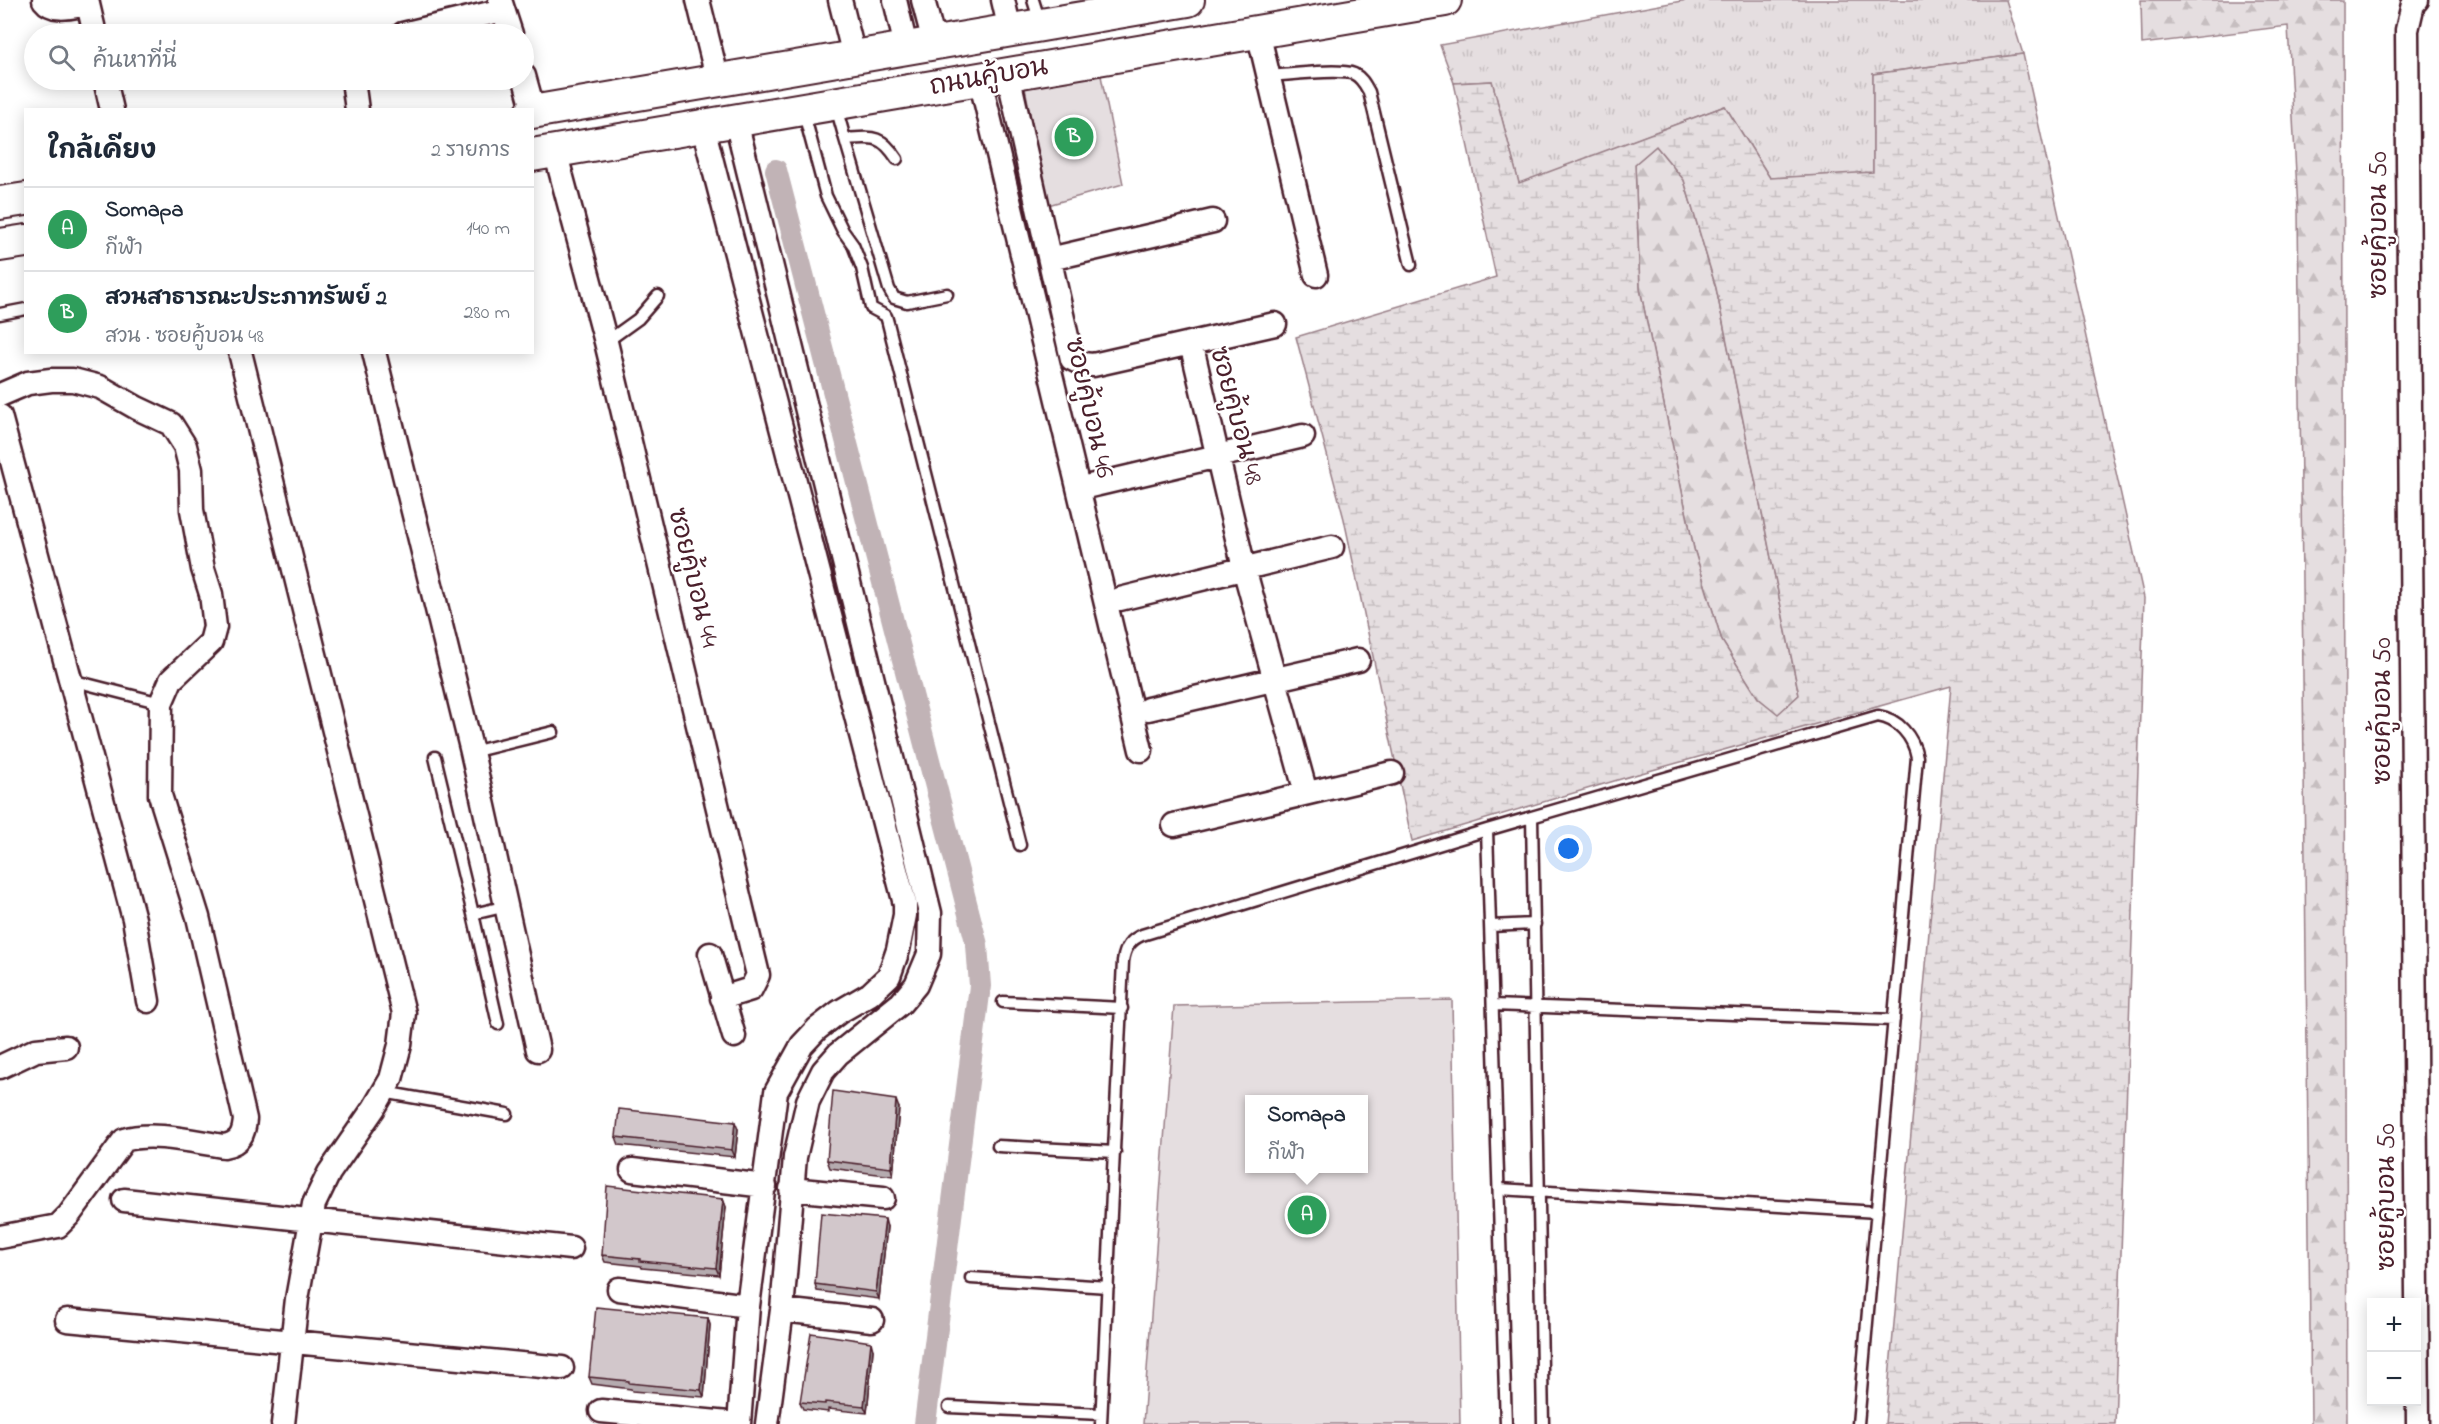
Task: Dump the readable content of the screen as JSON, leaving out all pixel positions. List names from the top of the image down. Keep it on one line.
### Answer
{"streets":{"main road":["ถนนคู้บอน"],"street":["ซอยคู้บอน 50","ซอยคู้บอน 46","ซอยคู้บอน 48","ซอยคู้บอน 44"]},"crossings":[["ถนนคู้บอน","ซอยคู้บอน 46"],["ถนนคู้บอน","ซอยคู้บอน 48"],["ถนนคู้บอน","ซอยคู้บอน 44"],["ซอยคู้บอน 46","ซอยคู้บอน 48"]],"page":{"search":"ค้นหาที่นี่","heading":["ใกล้เคียง","2 รายการ"],"pins":["B","A"],"list":[{"mark":"A","name":"Somapa","note":"กีฬา","value":"140 m"},{"mark":"B","name":"สวนสาธารณะประภาทรัพย์ 2","note":"สวน · ซอยคู้บอน 48","value":"280 m"}],"popup":["Somapa","กีฬา"],"map_buttons":["+","−"]}}
